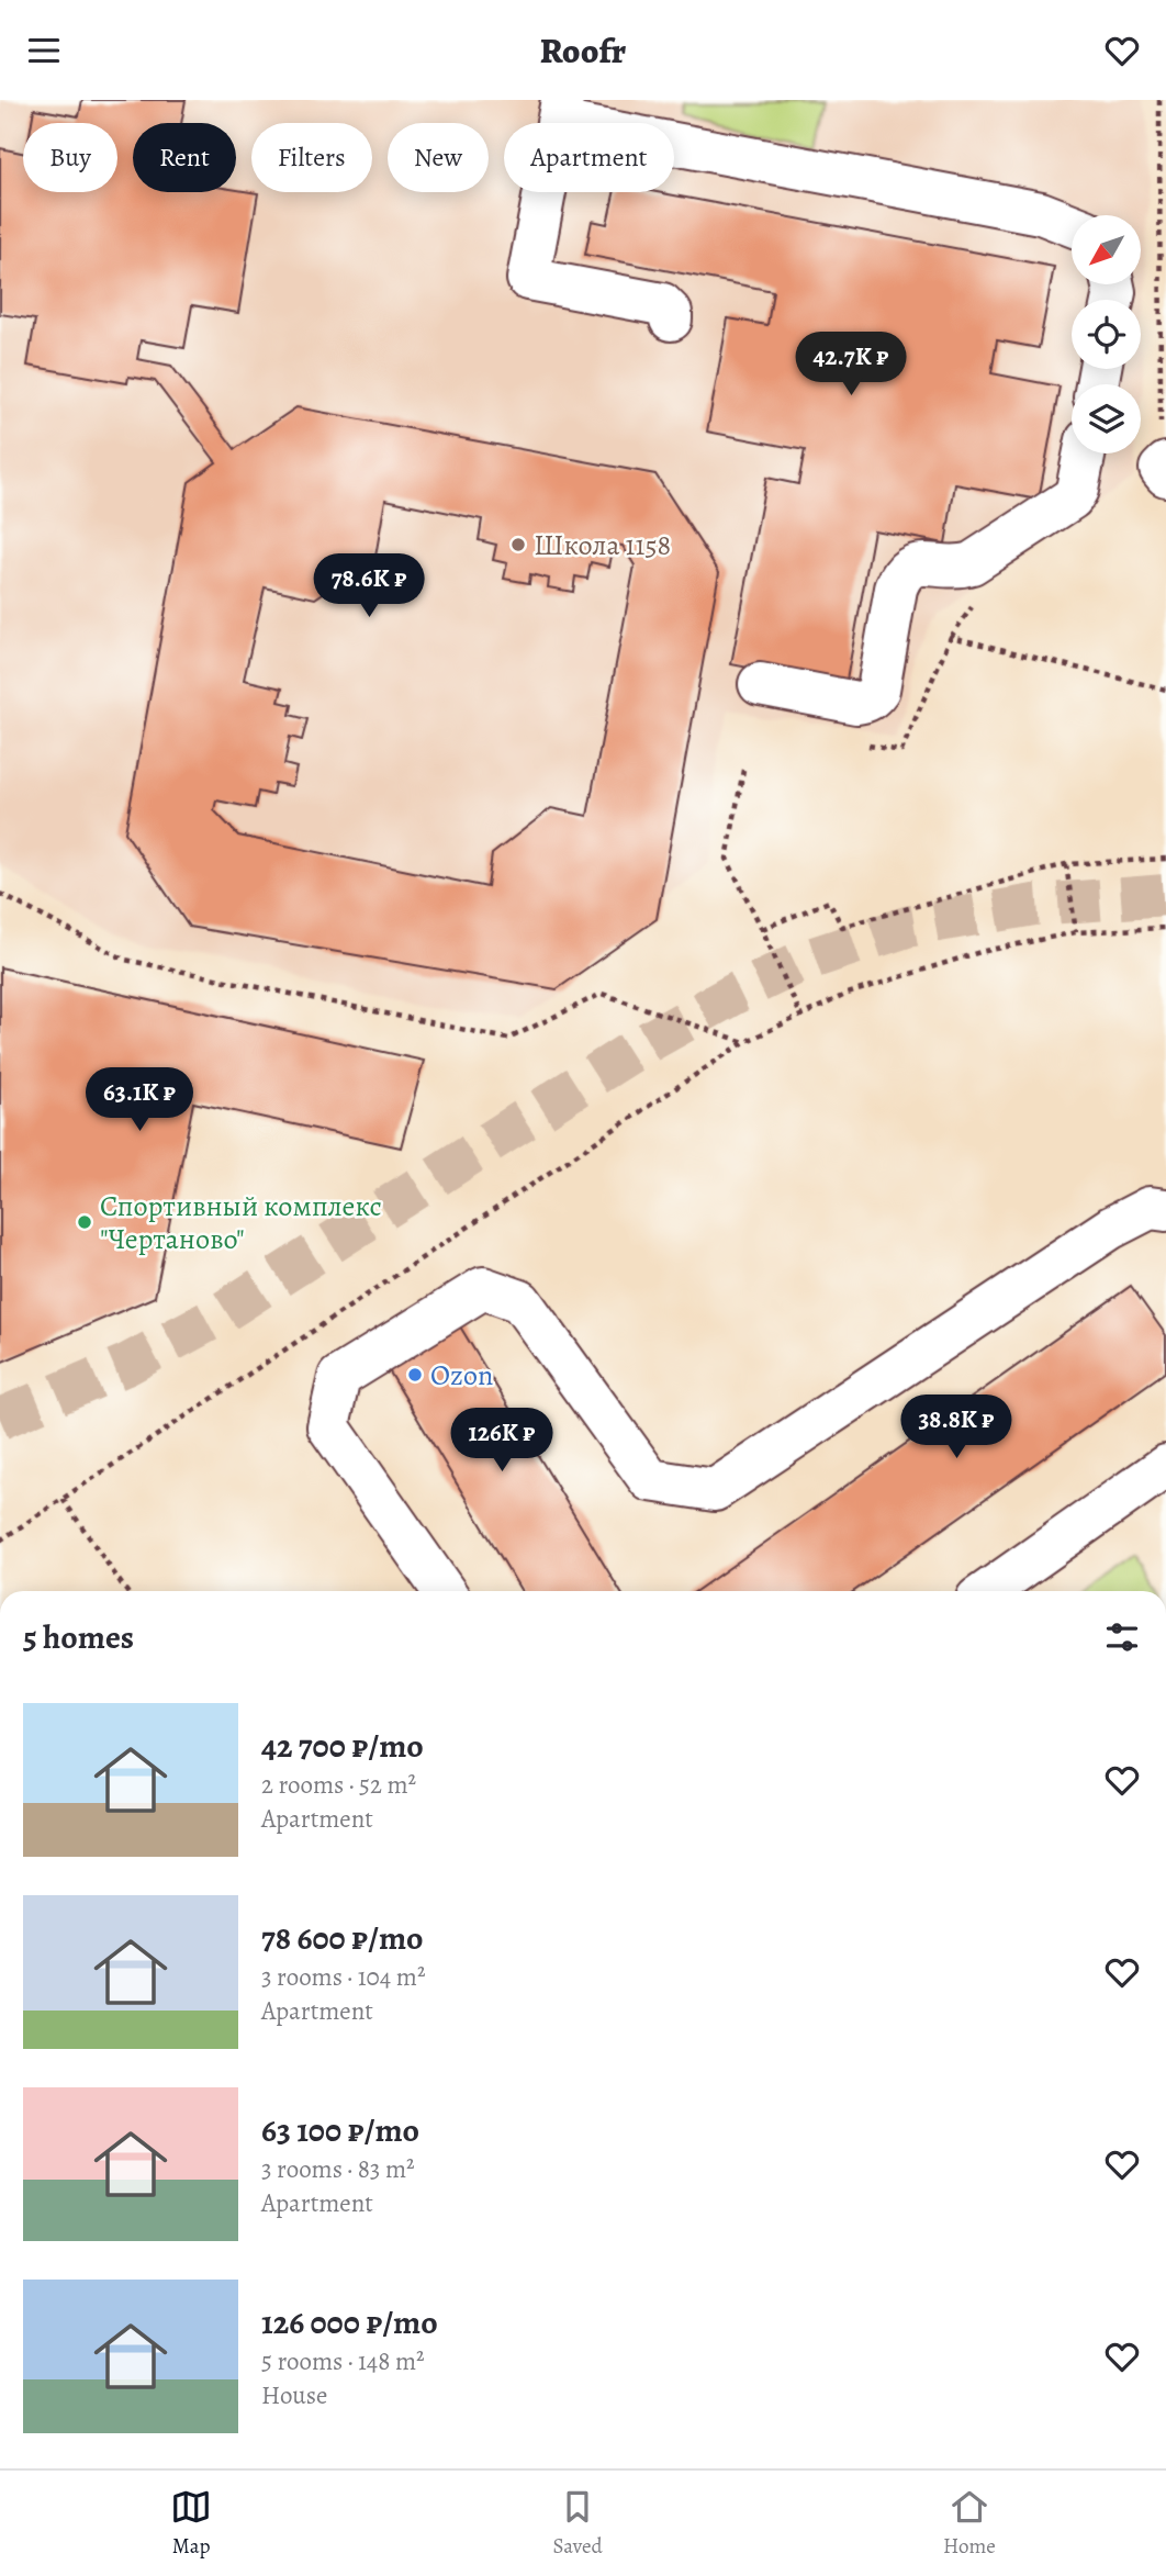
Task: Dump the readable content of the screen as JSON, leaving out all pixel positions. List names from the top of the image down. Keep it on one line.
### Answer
{"places":["Школа 1158","Спортивный комплекс \"Чертаново\"","Ozon"],"north":"bottom left","page":{"header":"Roofr","chip":["Buy","Rent","Filters","New","Apartment"],"price":["42.7K ₽","78.6K ₽","63.1K ₽","38.8K ₽","126K ₽"],"heading":"5 homes","list":[{"name":"42 700 ₽/mo","note":"2 rooms · 52 m² · Apartment"},{"name":"78 600 ₽/mo","note":"3 rooms · 104 m² · Apartment"},{"name":"63 100 ₽/mo","note":"3 rooms · 83 m² · Apartment"},{"name":"126 000 ₽/mo","note":"5 rooms · 148 m² · House"}],"tabs":["Map","Saved","Home"]}}
